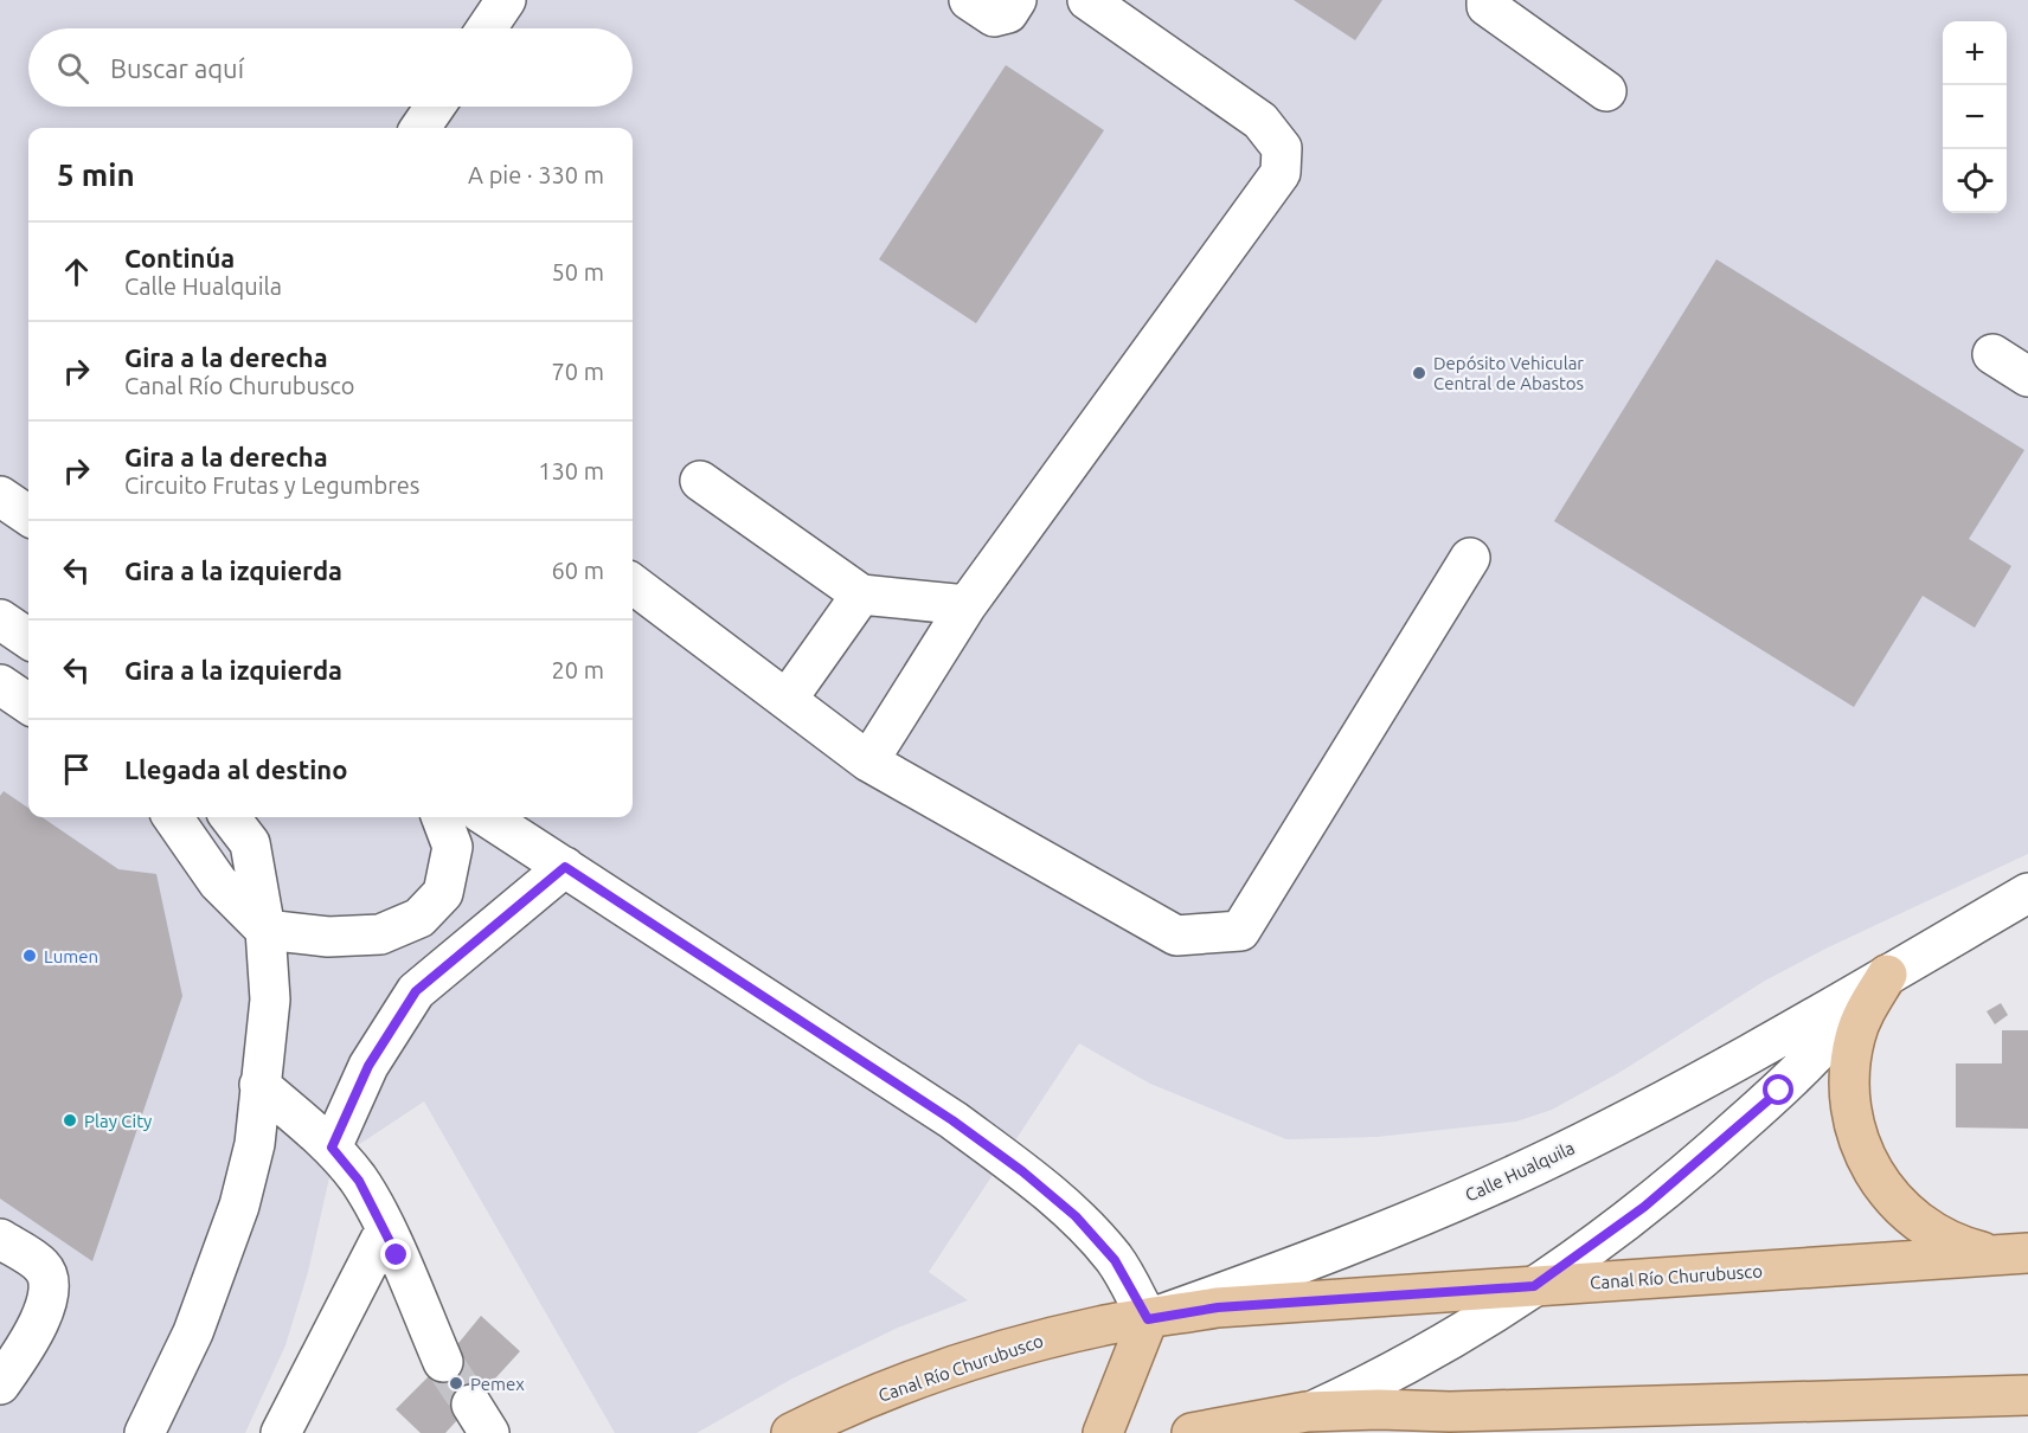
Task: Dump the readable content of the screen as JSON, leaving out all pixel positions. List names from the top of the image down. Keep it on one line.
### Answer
{"streets":{"main road":["Canal Río Churubusco"],"street":["Calle Hualquila"]},"crossings":[["Calle Hualquila","Canal Río Churubusco"]],"places":["Depósito Vehicular Central de Abastos","Lumen","Play City","Pemex"],"page":{"map_buttons":["+","−"],"search":"Buscar aquí","heading":["5 min","A pie · 330 m"],"list":[["Continúa","Calle Hualquila","50 m"],["Gira a la derecha","Canal Río Churubusco","70 m"],["Gira a la derecha","Circuito Frutas y Legumbres","130 m"],["Gira a la izquierda","60 m"],["Gira a la izquierda","20 m"],"Llegada al destino"]}}
